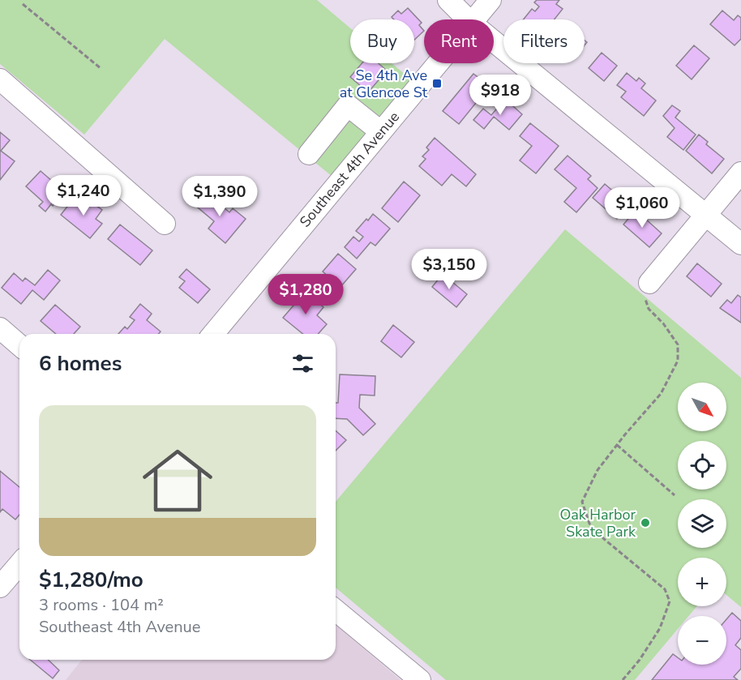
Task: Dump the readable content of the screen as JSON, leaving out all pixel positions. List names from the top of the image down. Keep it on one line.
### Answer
{"streets":{"street":["Southeast 4th Avenue"]},"places":{"transit":["Se 4th Ave at Glencoe St"],"other":["Oak Harbor Skate Park"]},"north":"bottom right","page":{"chip":["Buy","Rent","Filters"],"price":["$918","$1,240","$1,390","$1,060","$3,150","$1,280"],"heading":"6 homes","map_buttons":["+","−"],"list":[{"name":"$1,280/mo","note":"3 rooms · 104 m² · Southeast 4th Avenue"}]}}
